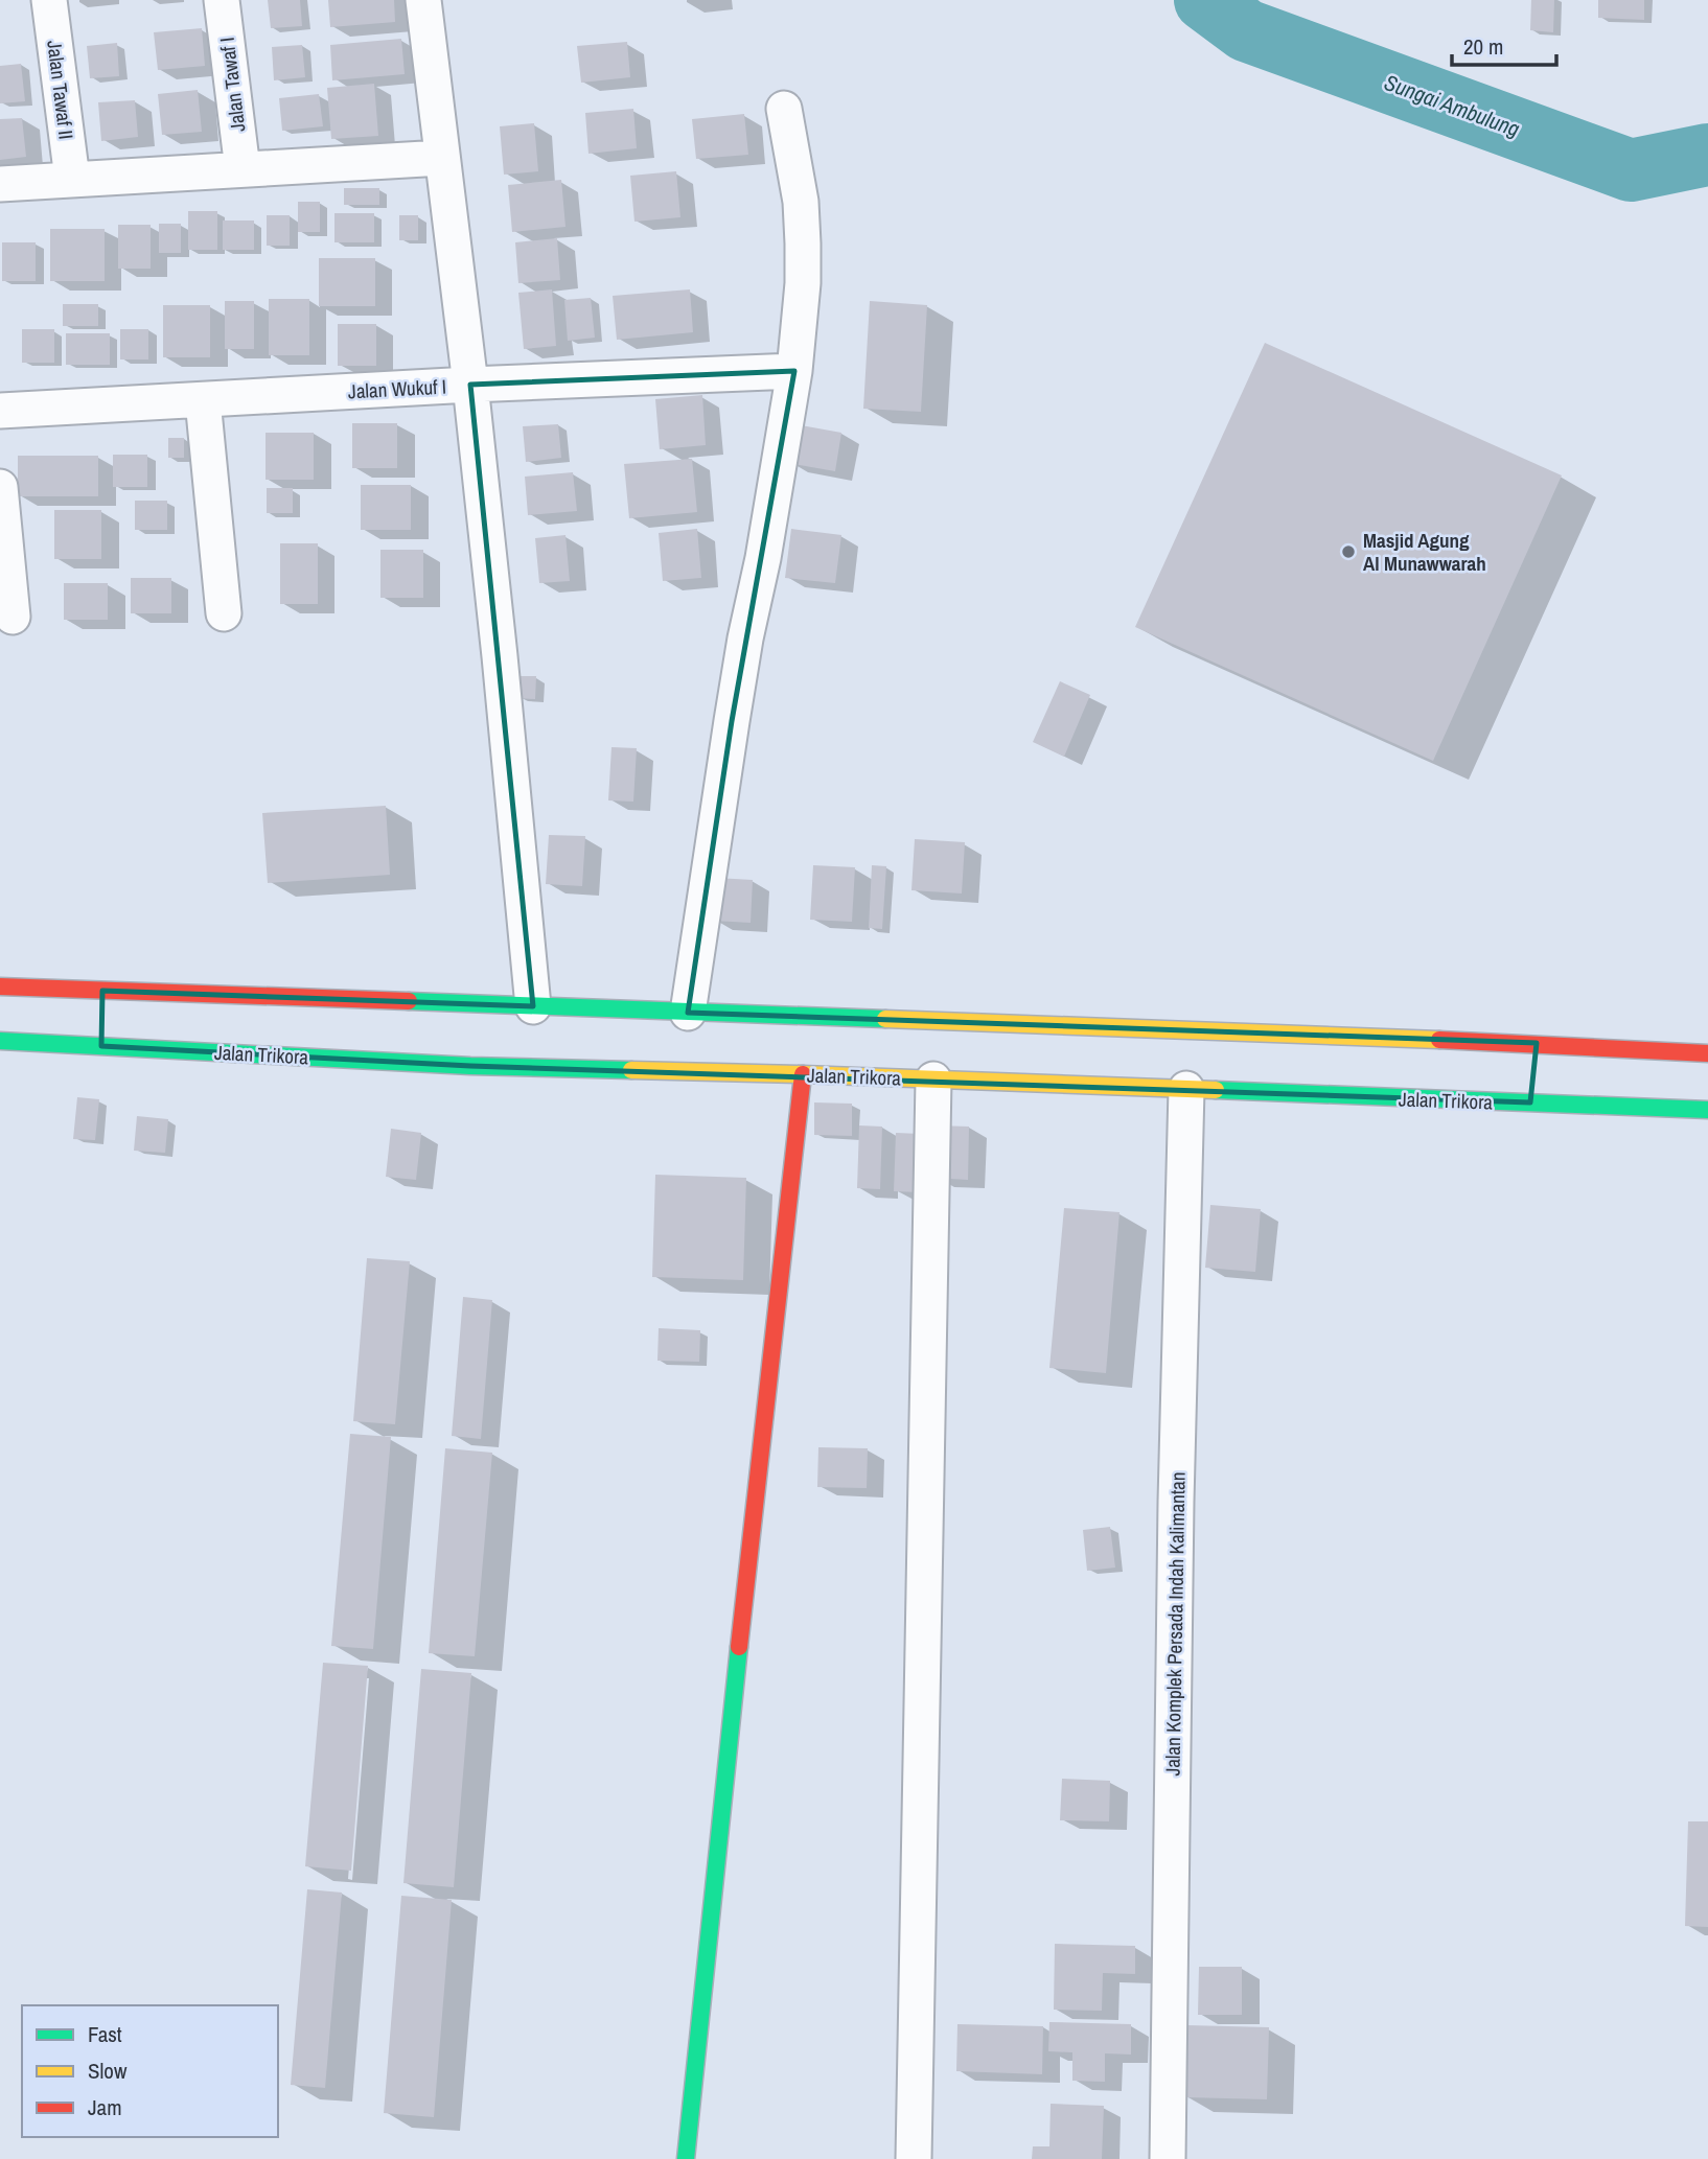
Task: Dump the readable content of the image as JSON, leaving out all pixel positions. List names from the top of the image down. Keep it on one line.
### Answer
{"streets":{"main road":["Jalan Trikora"],"street":["Jalan Tawaf I","Jalan Tawaf II","Jalan Wukuf I","Jalan Komplek Persada Indah Kalimantan"]},"crossings":[["Jalan Trikora","Jalan Komplek Persada Indah Kalimantan"]],"water":["Sungai Ambulung"],"places":["Masjid Agung Al Munawwarah"],"legend":["Fast","Slow","Jam"],"scale_bar":"20 m"}
